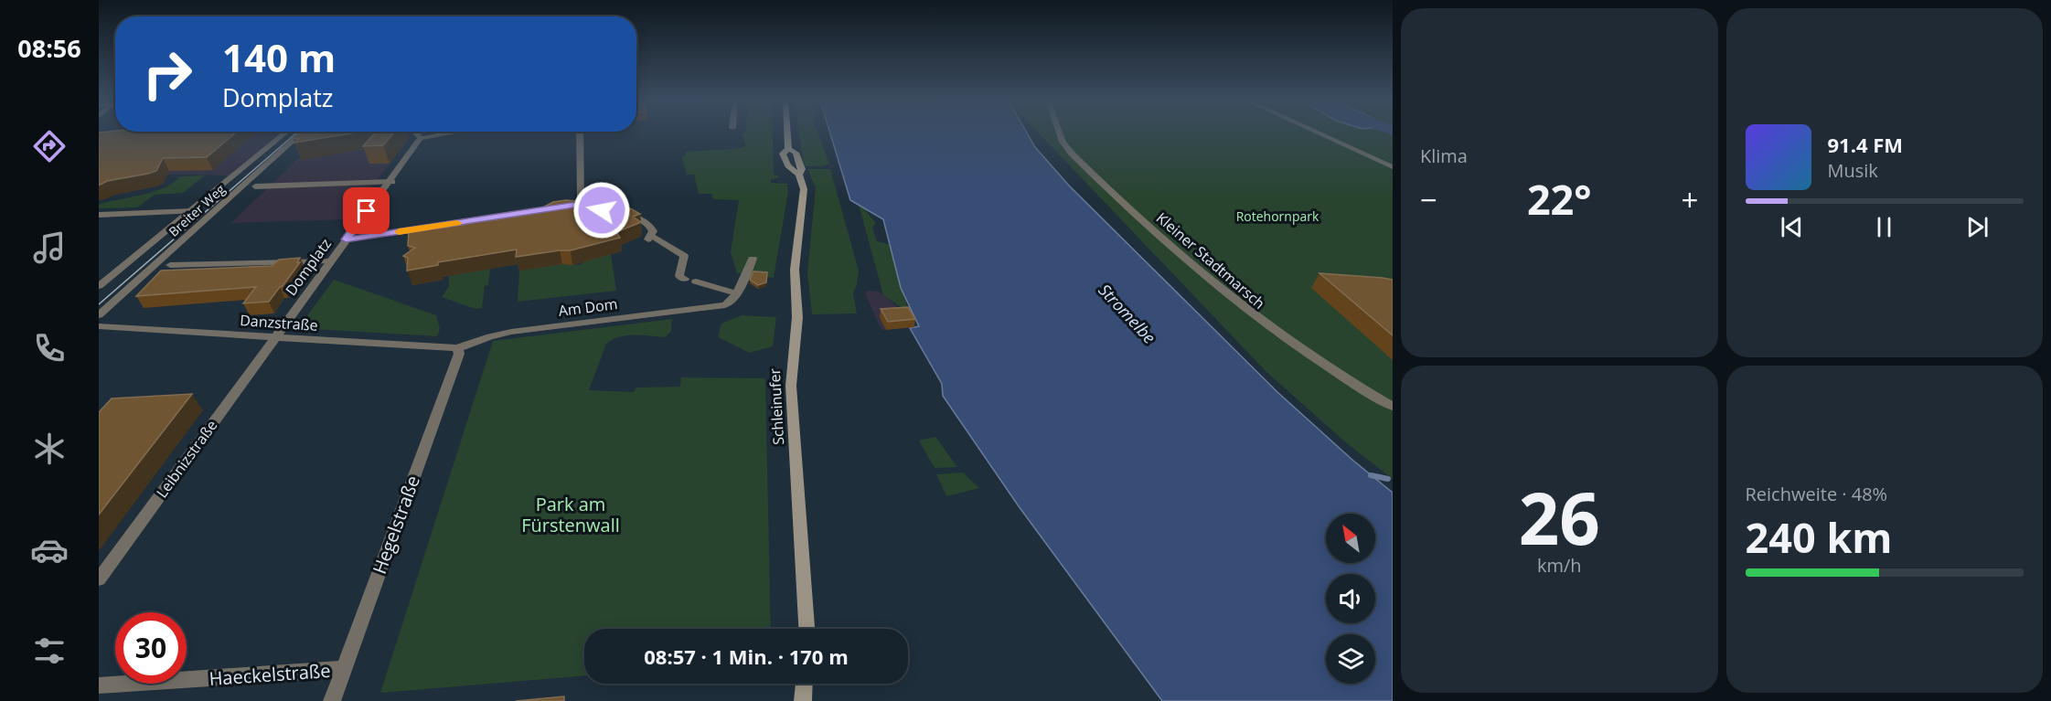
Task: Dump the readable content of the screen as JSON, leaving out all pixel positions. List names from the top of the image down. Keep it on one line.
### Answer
{"streets":{"main road":["Schleinufer"],"street":["Breiter Weg","Kleiner Stadtmarsch","Domplatz","Am Dom","Danzstraße","Leibnizstraße","Hegelstraße","Haeckelstraße"]},"crossings":[["Domplatz","Danzstraße"],["Domplatz","Leibnizstraße"],["Am Dom","Danzstraße"],["Am Dom","Hegelstraße"],["Danzstraße","Leibnizstraße"],["Danzstraße","Hegelstraße"],["Hegelstraße","Haeckelstraße"]],"water":["Stromelbe"],"parks":["Rotehornpark","Park am Fürstenwall"],"north":"top left","page":{"tabs":"08:56","tile":["Klima",["26","km/h"],["Reichweite · 48%","240 km"]],"turn":["140 m","Domplatz"],"song":["91.4 FM","Musik"],"heat":["−","22°","+"],"limit":"30","trip":"08:57 · 1 Min. · 170 m"}}
